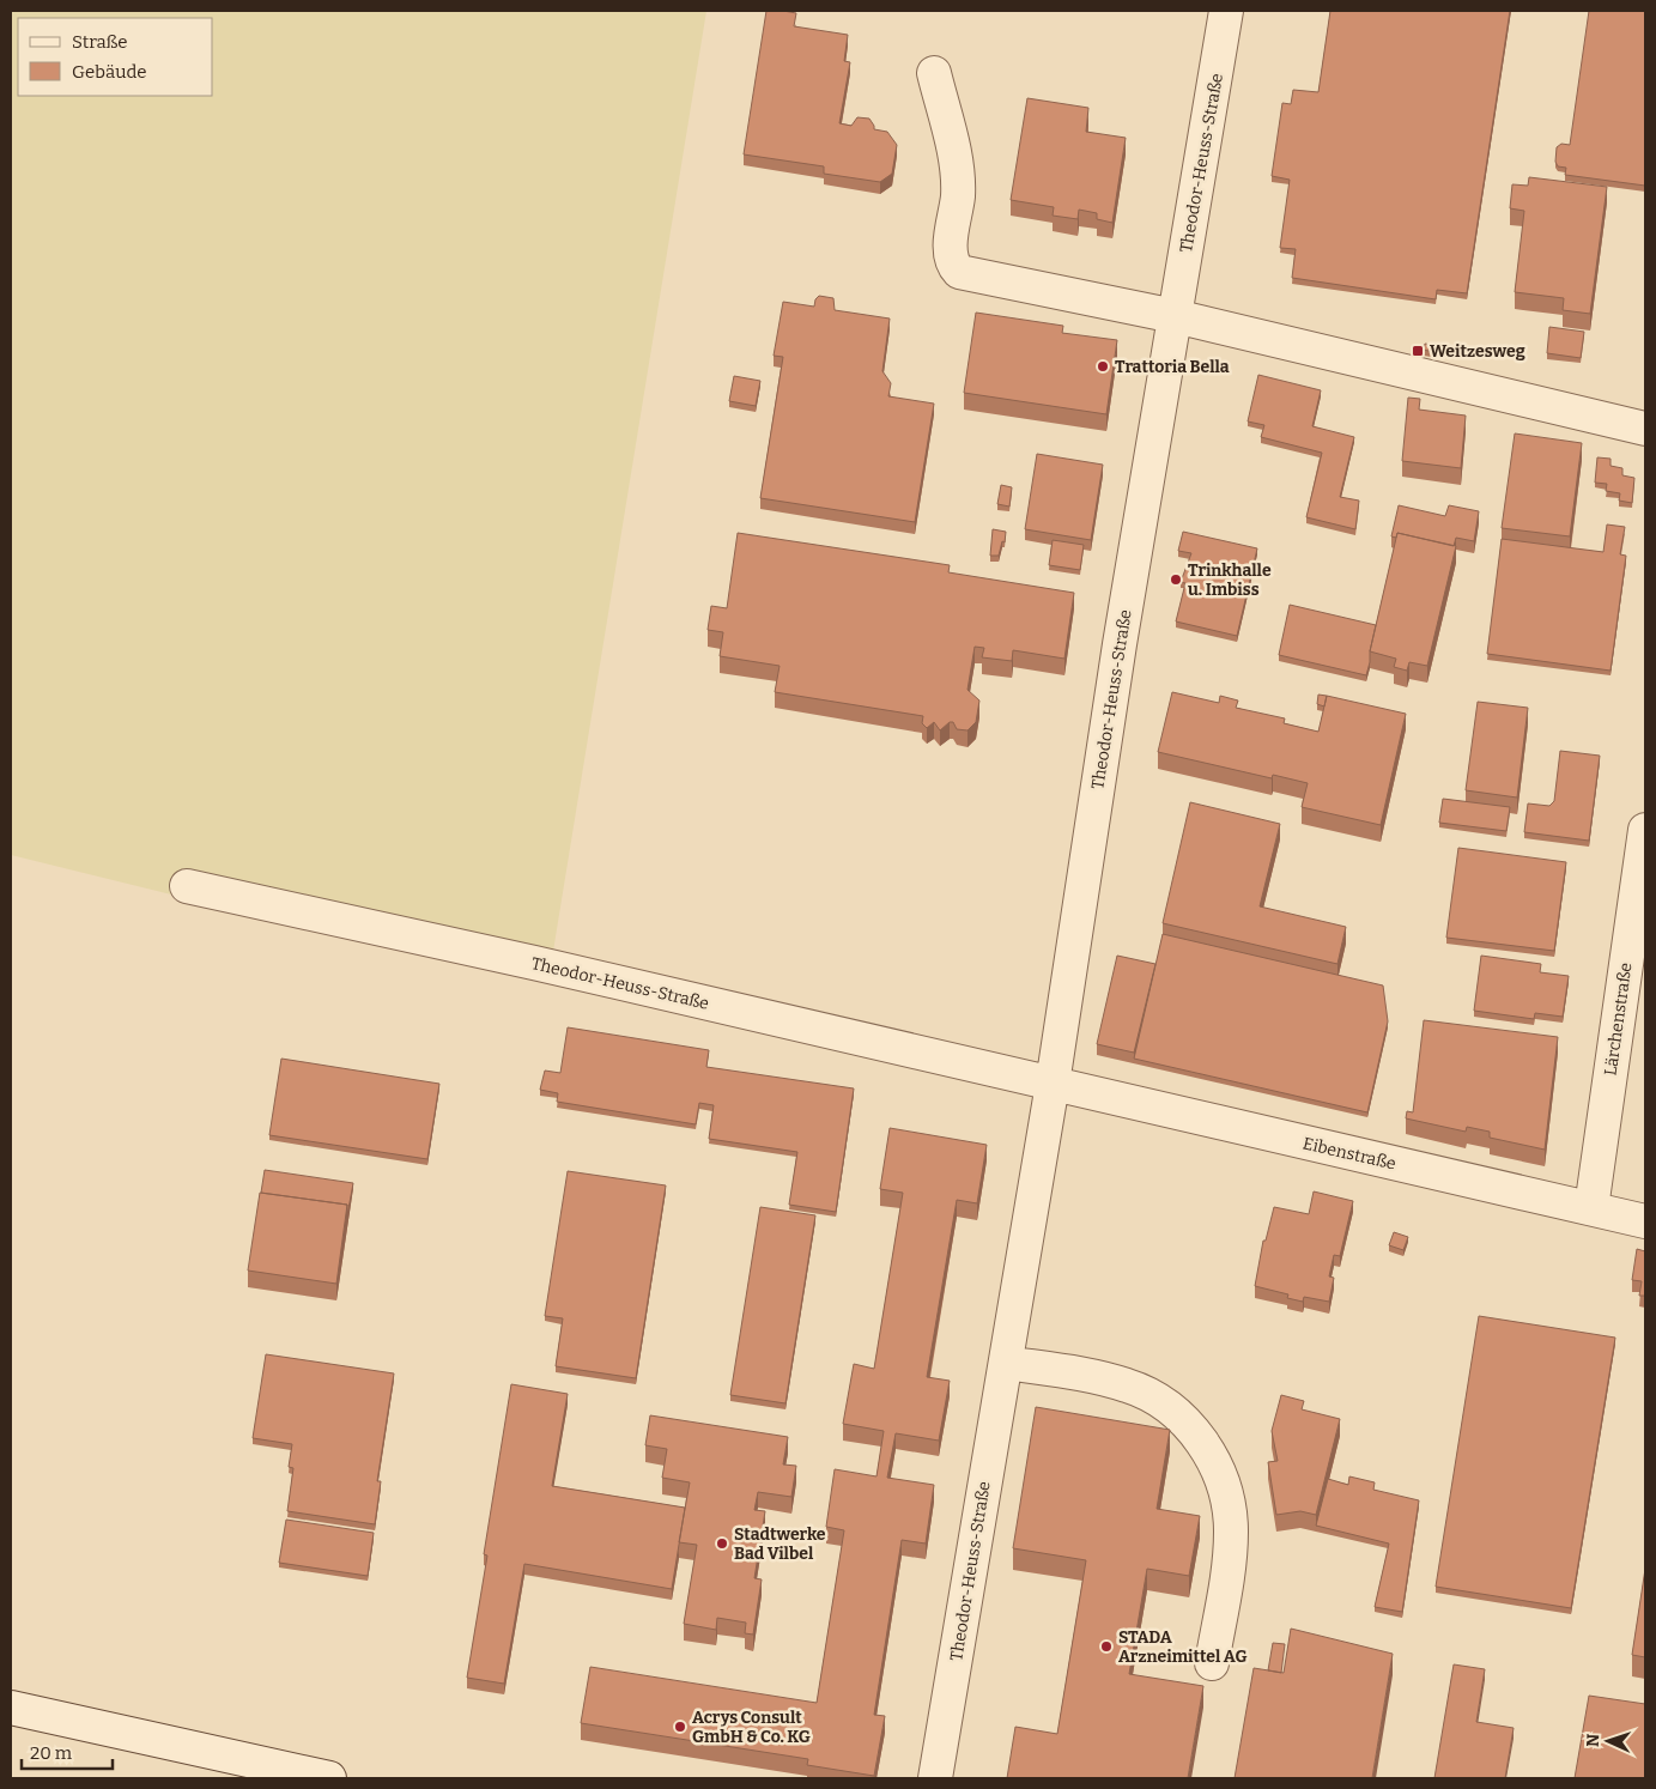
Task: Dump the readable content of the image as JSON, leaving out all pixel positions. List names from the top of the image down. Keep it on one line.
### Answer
{"streets":{"street":["Theodor-Heuss-Straße","Lärchenstraße","Eibenstraße"]},"crossings":[["Theodor-Heuss-Straße","Eibenstraße"],["Lärchenstraße","Eibenstraße"]],"places":{"transit":["Weitzesweg"],"other":["Trattoria Bella","Trinkhalle u. Imbiss","Stadtwerke Bad Vilbel","STADA Arzneimittel AG","Acrys Consult GmbH & Co. KG"]},"legend":["Straße","Gebäude"],"scale_bar":"20 m","north":"left"}
